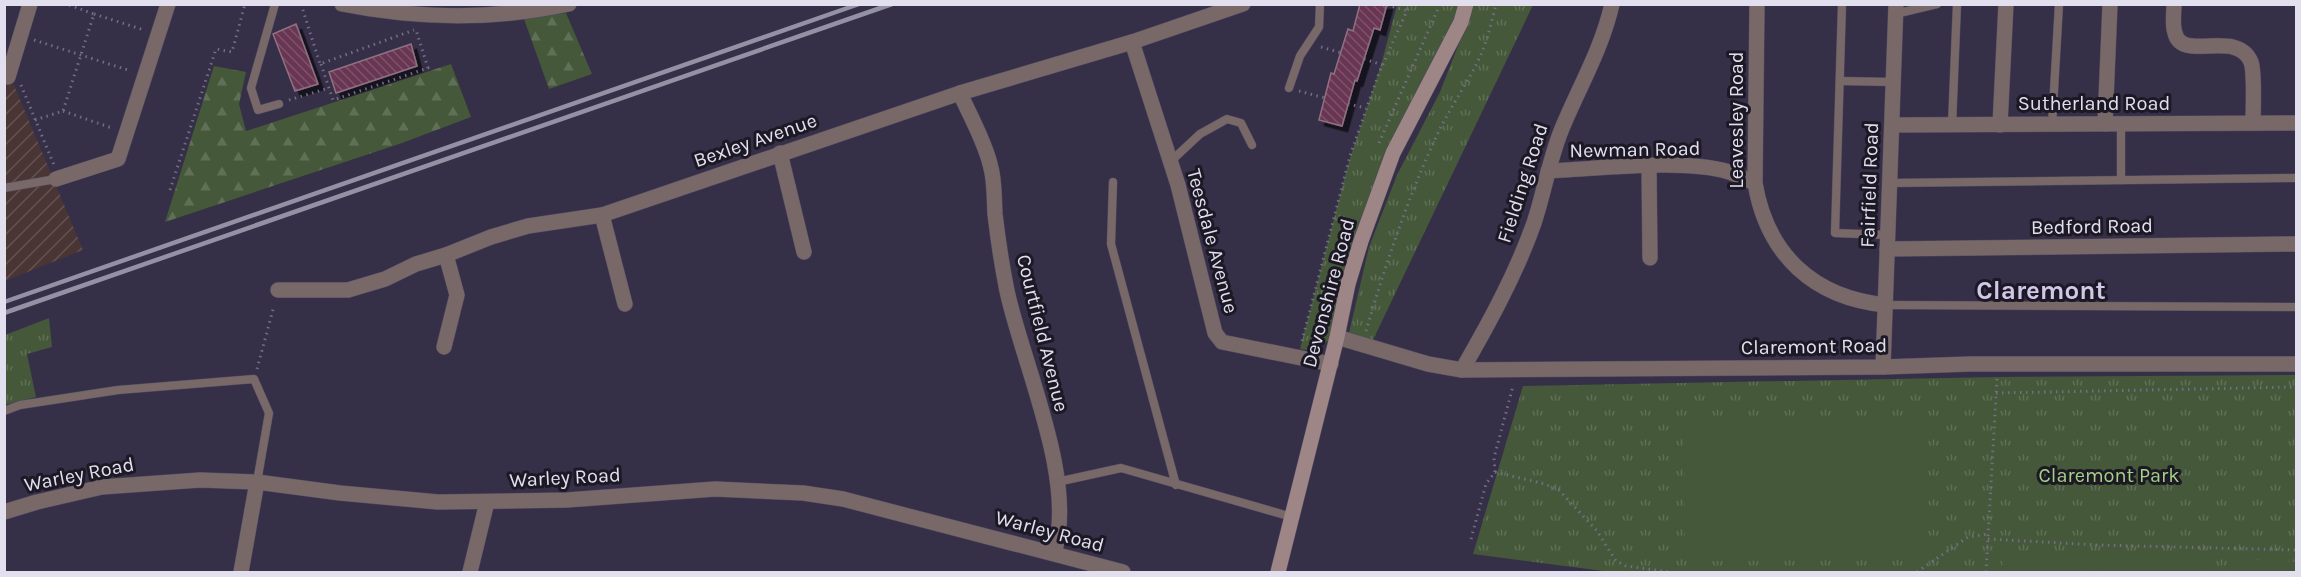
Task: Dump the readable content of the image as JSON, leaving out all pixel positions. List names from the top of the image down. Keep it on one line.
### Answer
{"streets":{"main road":["Devonshire Road"],"street":["Sutherland Road","Leavesley Road","Bexley Avenue","Newman Road","Fielding Road","Fairfield Road","Bedford Road","Teesdale Avenue","Courtfield Avenue","Claremont Road","Warley Road"]},"crossings":[["Sutherland Road","Fairfield Road"],["Leavesley Road","Newman Road"],["Leavesley Road","Fairfield Road"],["Bexley Avenue","Teesdale Avenue"],["Bexley Avenue","Courtfield Avenue"],["Newman Road","Fielding Road"],["Fielding Road","Claremont Road"],["Fairfield Road","Bedford Road"],["Fairfield Road","Claremont Road"],["Teesdale Avenue","Devonshire Road"],["Devonshire Road","Claremont Road"],["Courtfield Avenue","Warley Road"]],"districts":["Claremont"],"parks":["Claremont Park"]}
